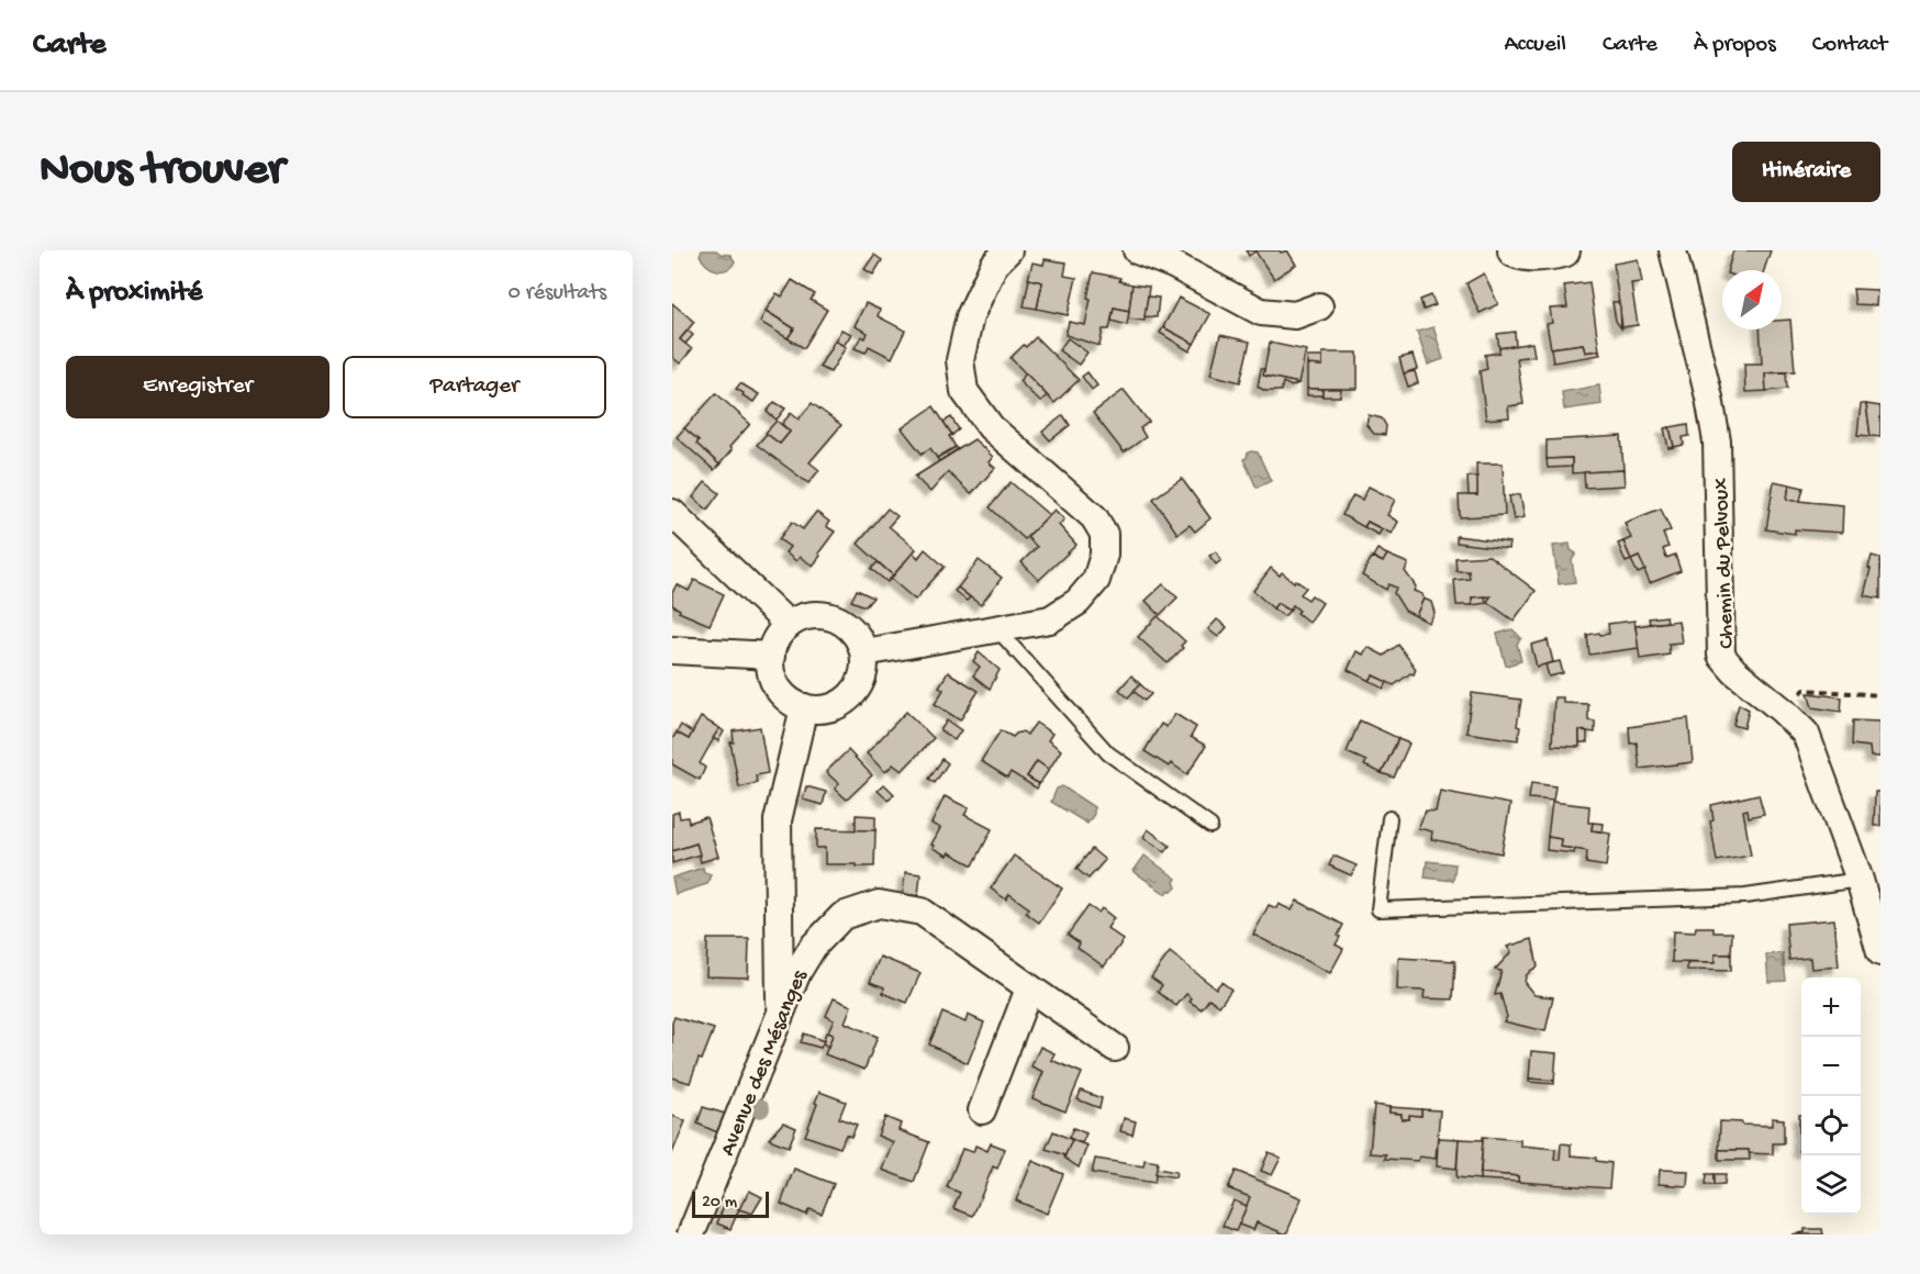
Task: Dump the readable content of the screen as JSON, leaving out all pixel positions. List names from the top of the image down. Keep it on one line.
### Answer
{"streets":{"street":["Chemin du Pelvoux","Avenue des Mésanges"]},"scale_bar":"20 m","north":"top right","page":{"header":"Carte","nav":["Accueil","Carte","À propos","Contact"],"buttons":["Itinéraire",["Enregistrer","Partager"]],"title":"Nous trouver","heading":["À proximité","0 résultats"],"map_buttons":["+","−"],"scale":"20 m"}}
